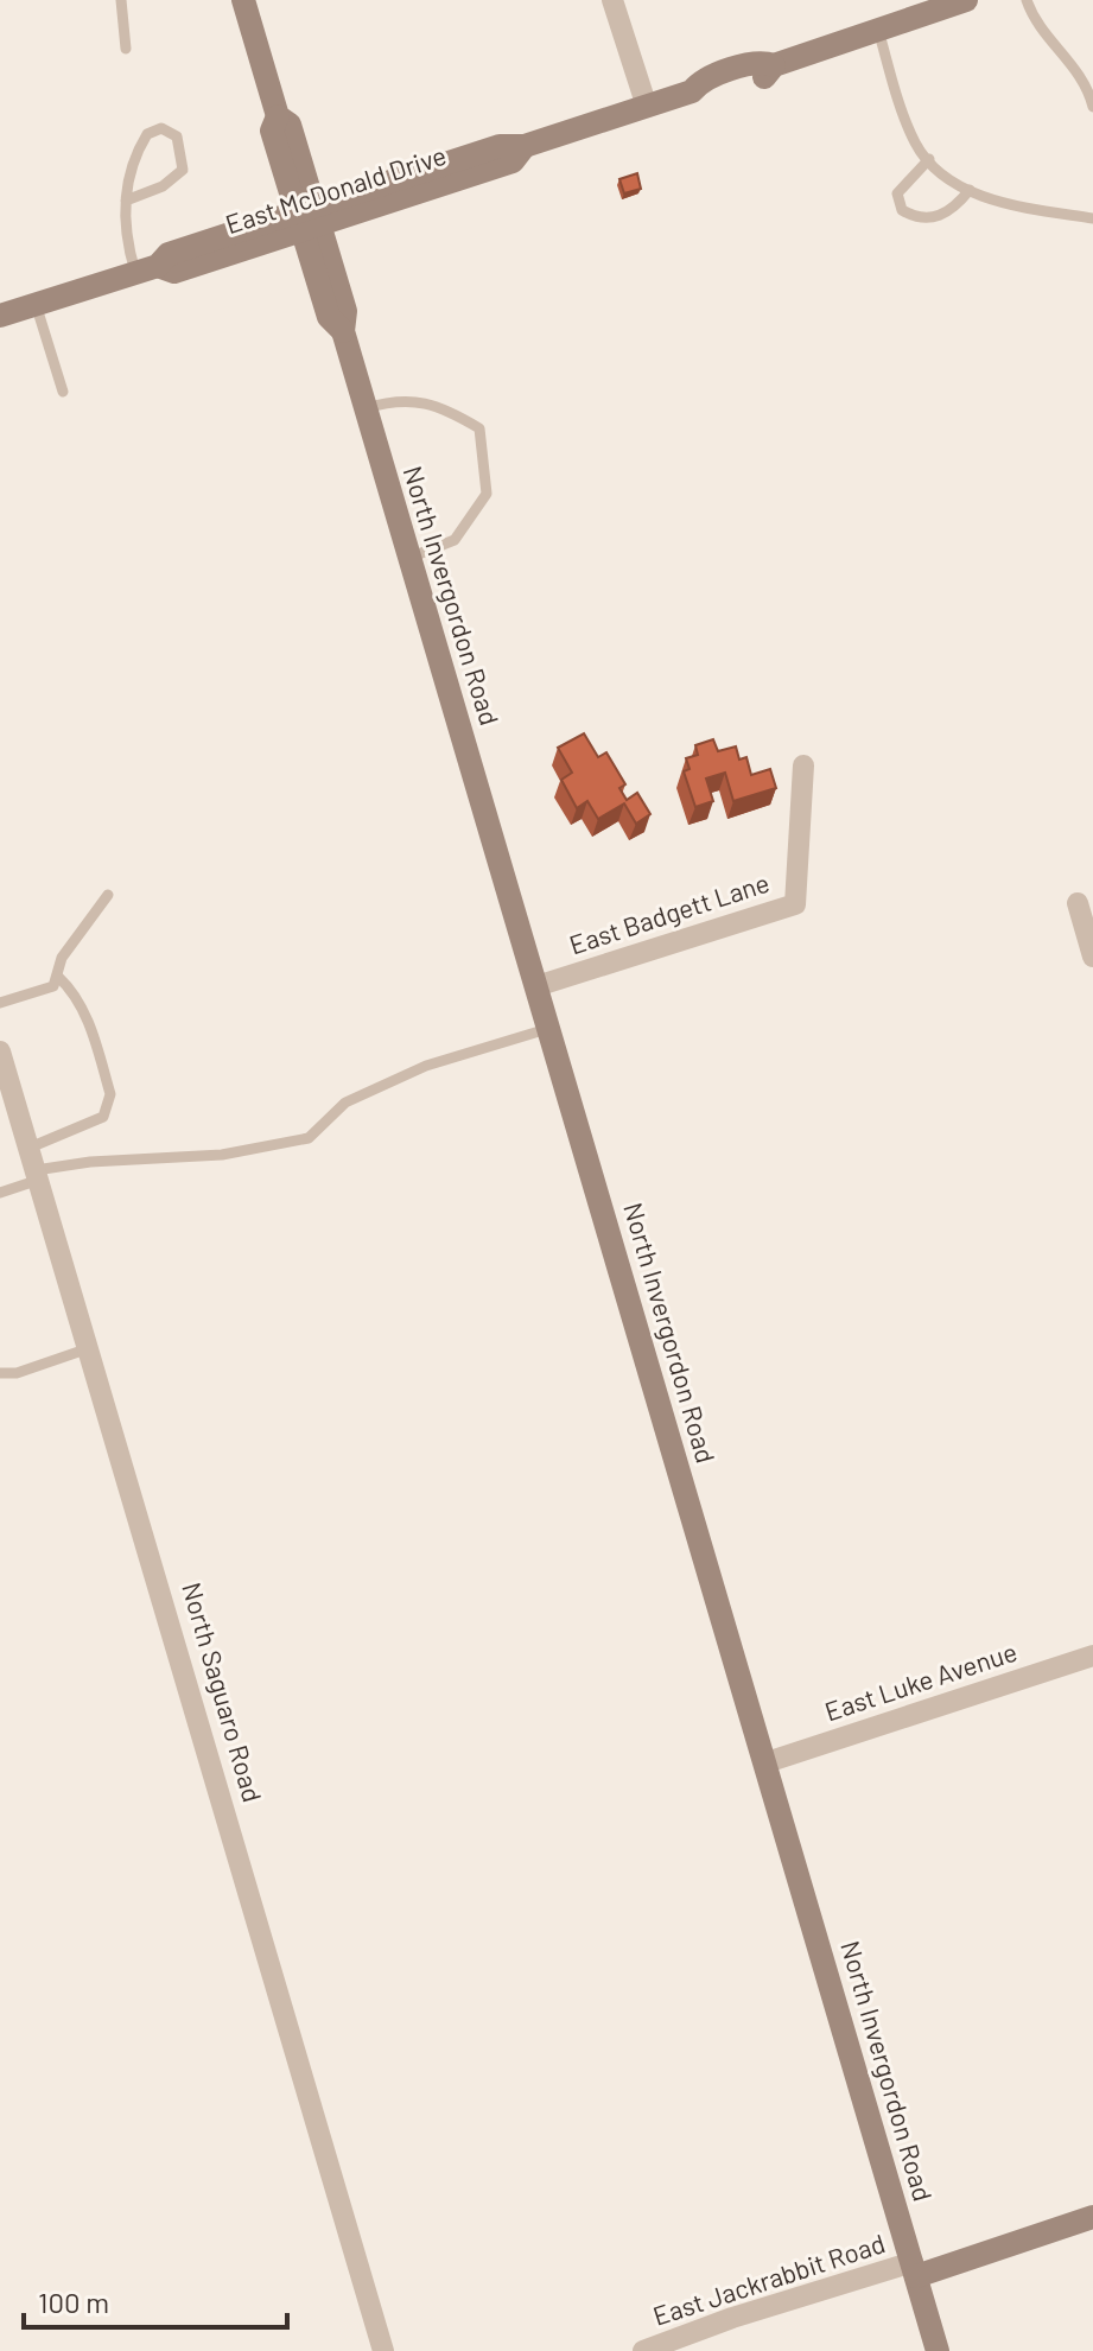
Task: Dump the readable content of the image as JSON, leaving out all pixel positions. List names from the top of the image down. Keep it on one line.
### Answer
{"streets":{"street":["East McDonald Drive","North Invergordon Road","East Badgett Lane","East Luke Avenue","North Saguaro Road","East Jackrabbit Road"]},"crossings":[["East McDonald Drive","North Invergordon Road"],["North Invergordon Road","East Badgett Lane"],["North Invergordon Road","East Luke Avenue"],["North Invergordon Road","East Jackrabbit Road"]],"scale_bar":"100 m"}
